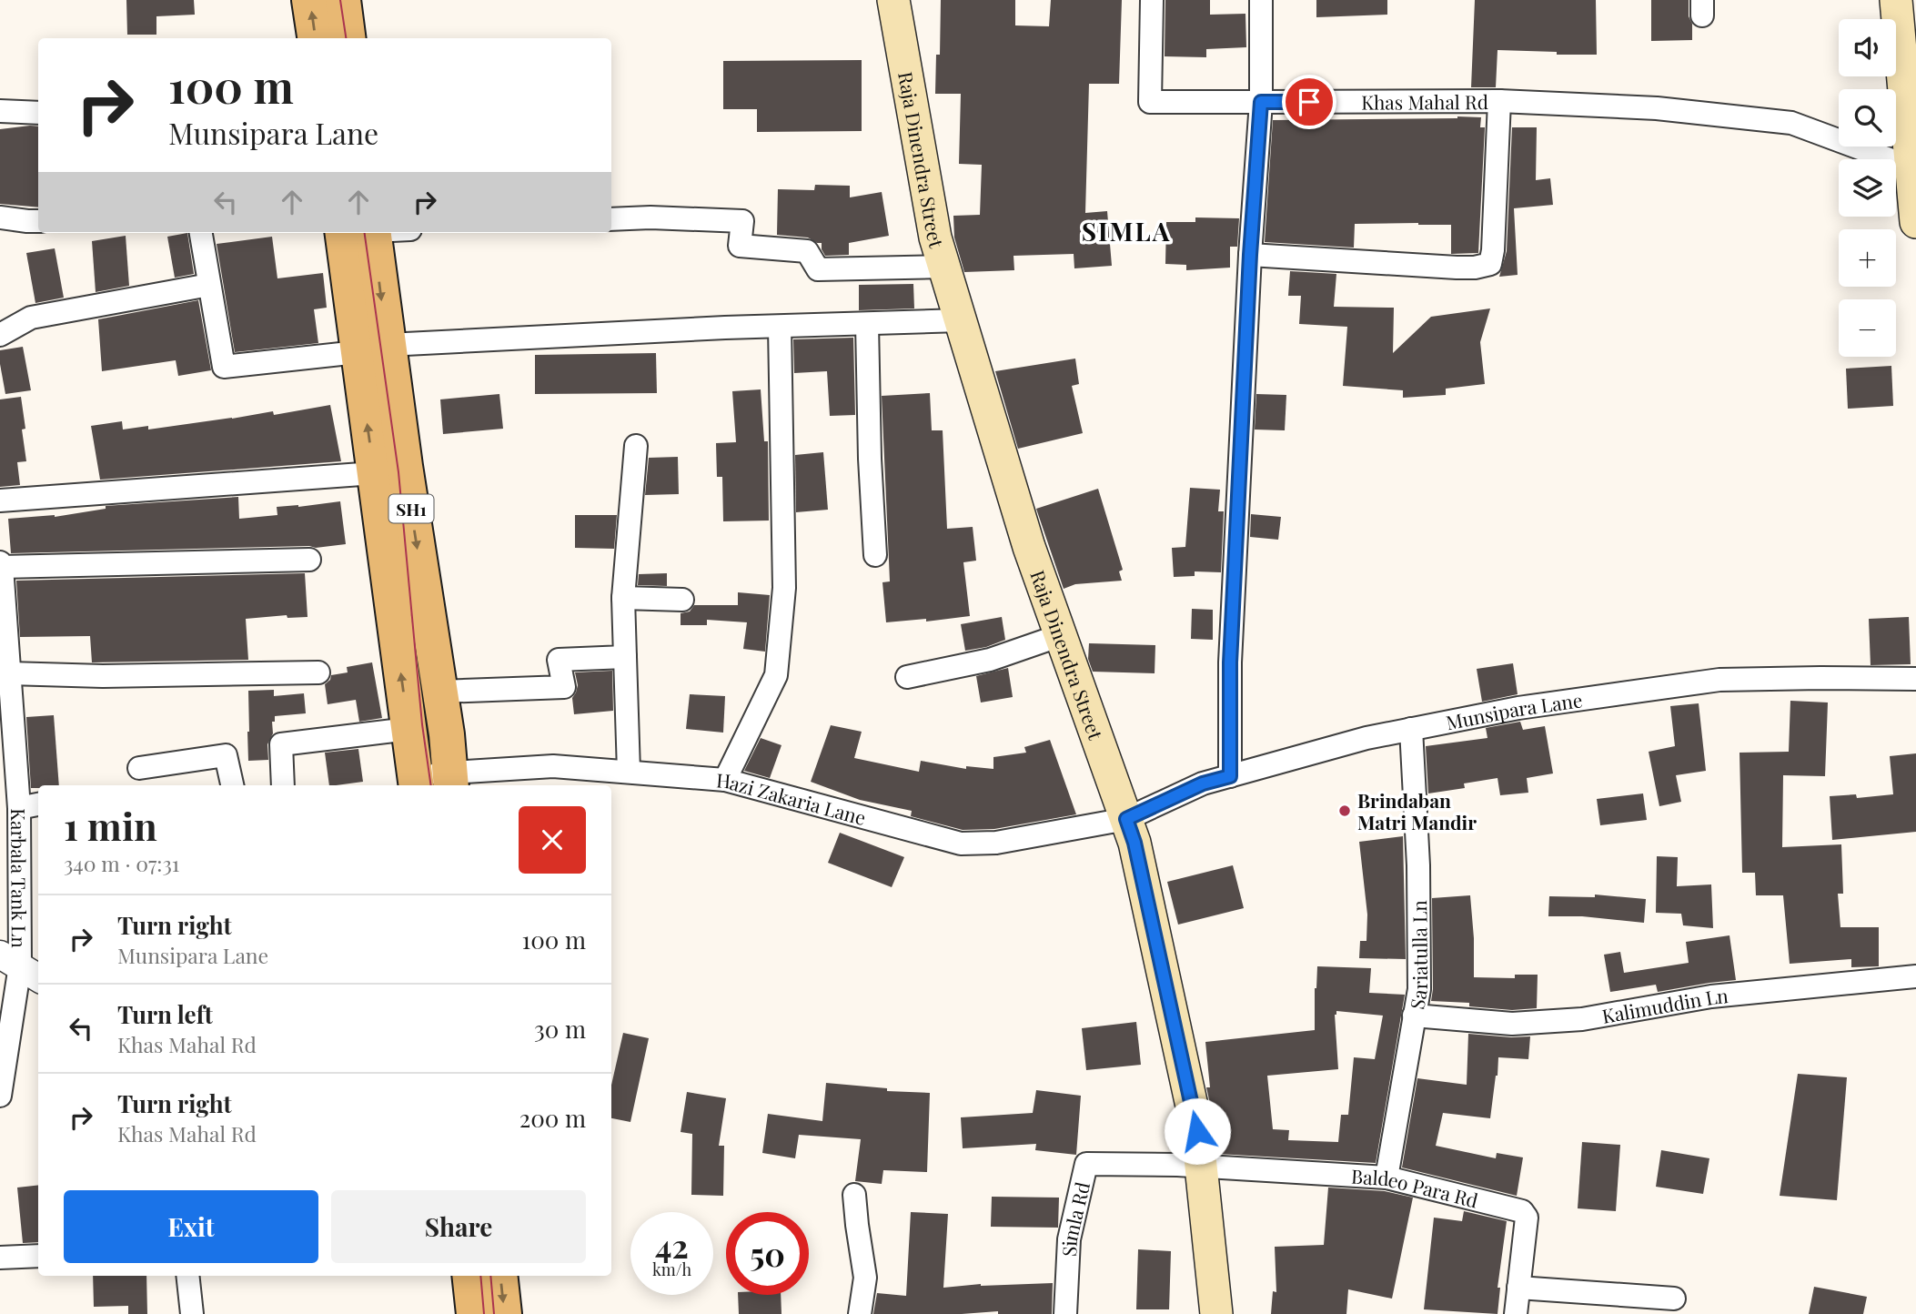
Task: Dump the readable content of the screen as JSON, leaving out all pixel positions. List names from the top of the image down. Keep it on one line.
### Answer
{"streets":{"main road":["Raja Dinendra Street","SH1"],"street":["Khas Mahal Rd","Munsipara Lane","Hazi Zakaria Lane","Karbala Tank Ln","Sariatulla Ln","Kalimuddin Ln","Baldeo Para Rd","Simla Rd"]},"crossings":[["Raja Dinendra Street","Munsipara Lane"],["Raja Dinendra Street","Hazi Zakaria Lane"],["Raja Dinendra Street","Baldeo Para Rd"],["Raja Dinendra Street","Simla Rd"],["SH1","Hazi Zakaria Lane"],["Munsipara Lane","Hazi Zakaria Lane"],["Munsipara Lane","Sariatulla Ln"],["Sariatulla Ln","Kalimuddin Ln"],["Sariatulla Ln","Baldeo Para Rd"],["Baldeo Para Rd","Simla Rd"]],"districts":["SIMLA"],"places":["Brindaban Matri Mandir"],"page":{"map_buttons":["+","−"],"turn":["100 m","Munsipara Lane"],"heading":["1 min","340 m · 07:31"],"list":[{"name":"Turn right","note":"Munsipara Lane","value":"100 m"},{"name":"Turn left","note":"Khas Mahal Rd","value":"30 m"},{"name":"Turn right","note":"Khas Mahal Rd","value":"200 m"}],"buttons":["Exit","Share"],"speed":"42 km/h","limit":"50"}}
